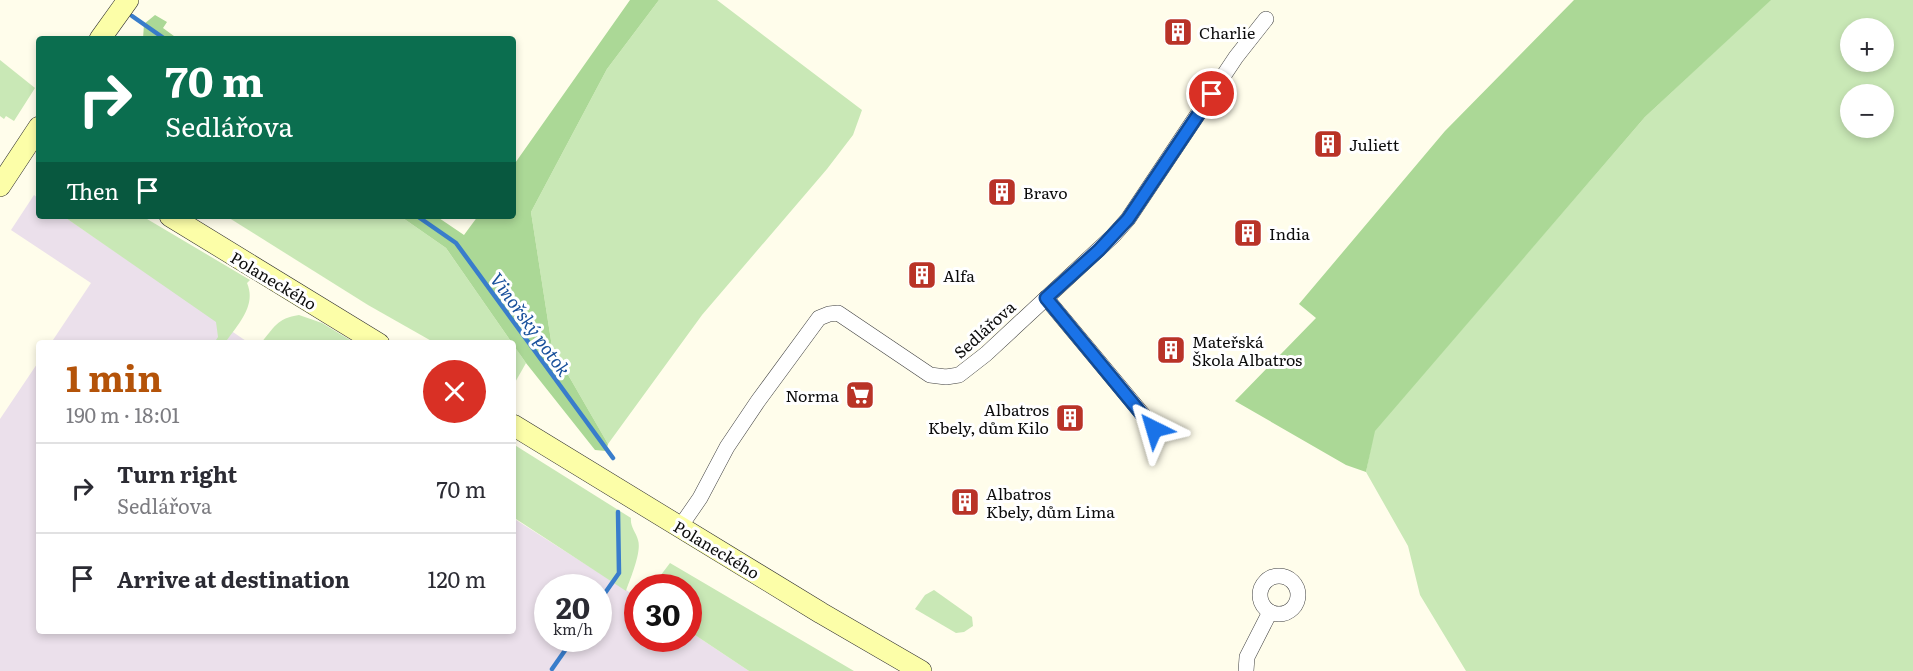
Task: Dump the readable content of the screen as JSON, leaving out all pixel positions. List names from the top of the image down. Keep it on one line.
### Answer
{"streets":{"street":["Polaneckého","Sedlářova"]},"crossings":[["Polaneckého","Sedlářova"]],"water":["Vinořský potok"],"places":{"building":["Charlie","Juliett","Bravo","India","Alfa","Mateřská Škola Albatros","Albatros Kbely, dům Kilo","Albatros Kbely, dům Lima"],"supermarket":["Norma"]},"page":{"map_buttons":["+","−"],"turn":["70 m","Sedlářova"],"then":"Then","heading":["1 min","190 m · 18:01"],"list":[{"name":"Turn right","note":"Sedlářova","value":"70 m"},{"name":"Arrive at destination","value":"120 m"}],"speed":"20 km/h","limit":"30"}}
